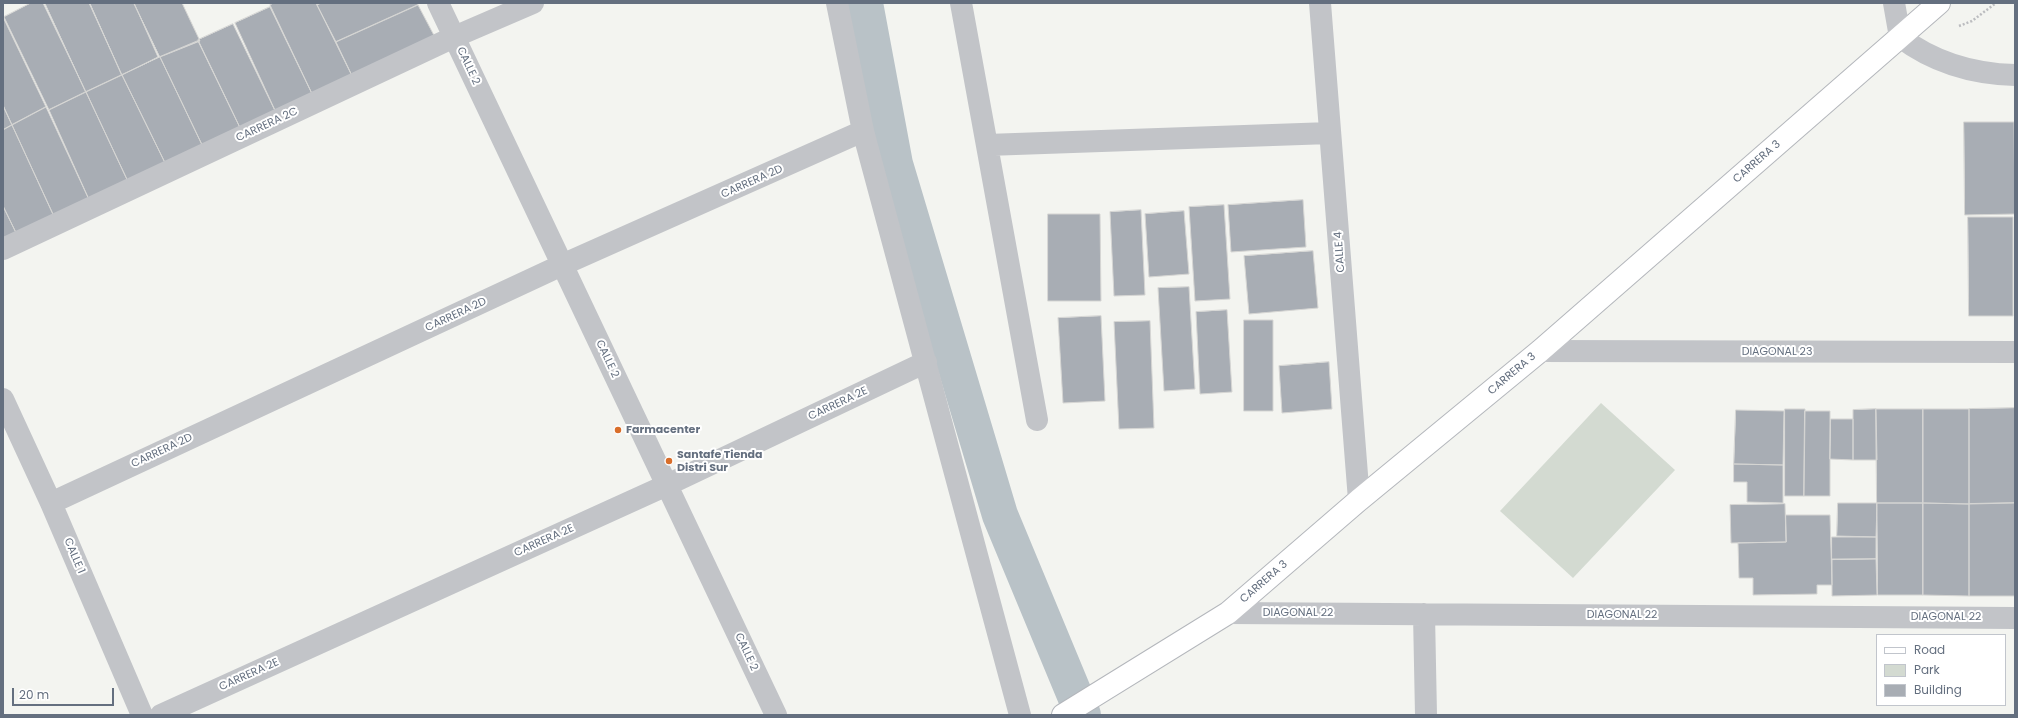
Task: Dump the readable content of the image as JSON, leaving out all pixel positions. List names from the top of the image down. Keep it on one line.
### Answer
{"streets":{"street":["CALLE 2","CARRERA 2C","CARRERA 3","CARRERA 2D","CALLE 4","DIAGONAL 23","CARRERA 2E","CALLE 1","DIAGONAL 22"]},"crossings":[["CALLE 2","CARRERA 2C"],["CALLE 2","CARRERA 2D"],["CALLE 2","CARRERA 2E"],["CARRERA 3","CALLE 4"],["CARRERA 3","DIAGONAL 23"],["CARRERA 3","DIAGONAL 22"],["CARRERA 2D","CALLE 1"]],"places":["Farmacenter","Santafe Tienda Distri Sur"],"legend":["Road","Park","Building"],"scale_bar":"20 m"}
